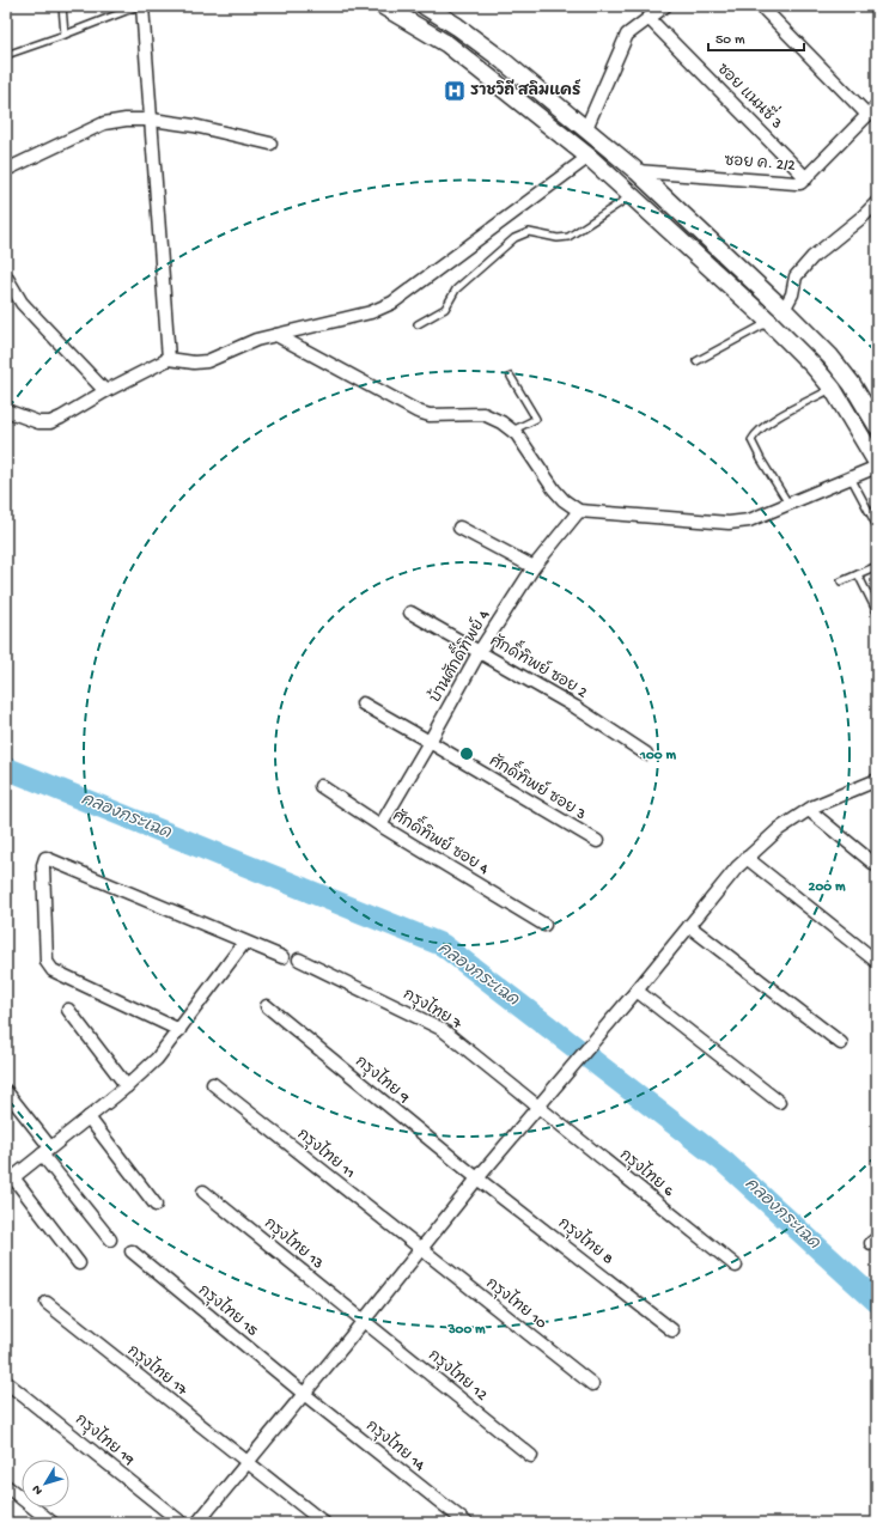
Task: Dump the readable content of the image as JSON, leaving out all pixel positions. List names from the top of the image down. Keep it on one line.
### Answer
{"streets":{"street":["ซอย แนนซี่ 3","ซอย ค. 2/2","บ้านศักดิ์ทิพย์ 4","ศักดิ์ทิพย์ ซอย 2","ศักดิ์ทิพย์ ซอย 3","ศักดิ์ทิพย์ ซอย 4","กรุงไทย 7","กรุงไทย 9","กรุงไทย 11","กรุงไทย 6","กรุงไทย 8","กรุงไทย 13","กรุงไทย 10","กรุงไทย 15","กรุงไทย 17","กรุงไทย 12","กรุงไทย 19","กรุงไทย 14"]},"crossings":[["ซอย แนนซี่ 3","ซอย ค. 2/2"],["บ้านศักดิ์ทิพย์ 4","ศักดิ์ทิพย์ ซอย 2"],["บ้านศักดิ์ทิพย์ 4","ศักดิ์ทิพย์ ซอย 3"],["บ้านศักดิ์ทิพย์ 4","ศักดิ์ทิพย์ ซอย 4"],["กรุงไทย 7","กรุงไทย 6"],["กรุงไทย 9","กรุงไทย 8"],["กรุงไทย 11","กรุงไทย 10"],["กรุงไทย 13","กรุงไทย 12"],["กรุงไทย 15","กรุงไทย 14"]],"water":["คลองกระเฉด"],"places":{"hospital":["ราชวิถี สลิมแคร์"]},"scale_bar":"50 m","north":"bottom left","rings":["100 m","200 m","300 m"]}
